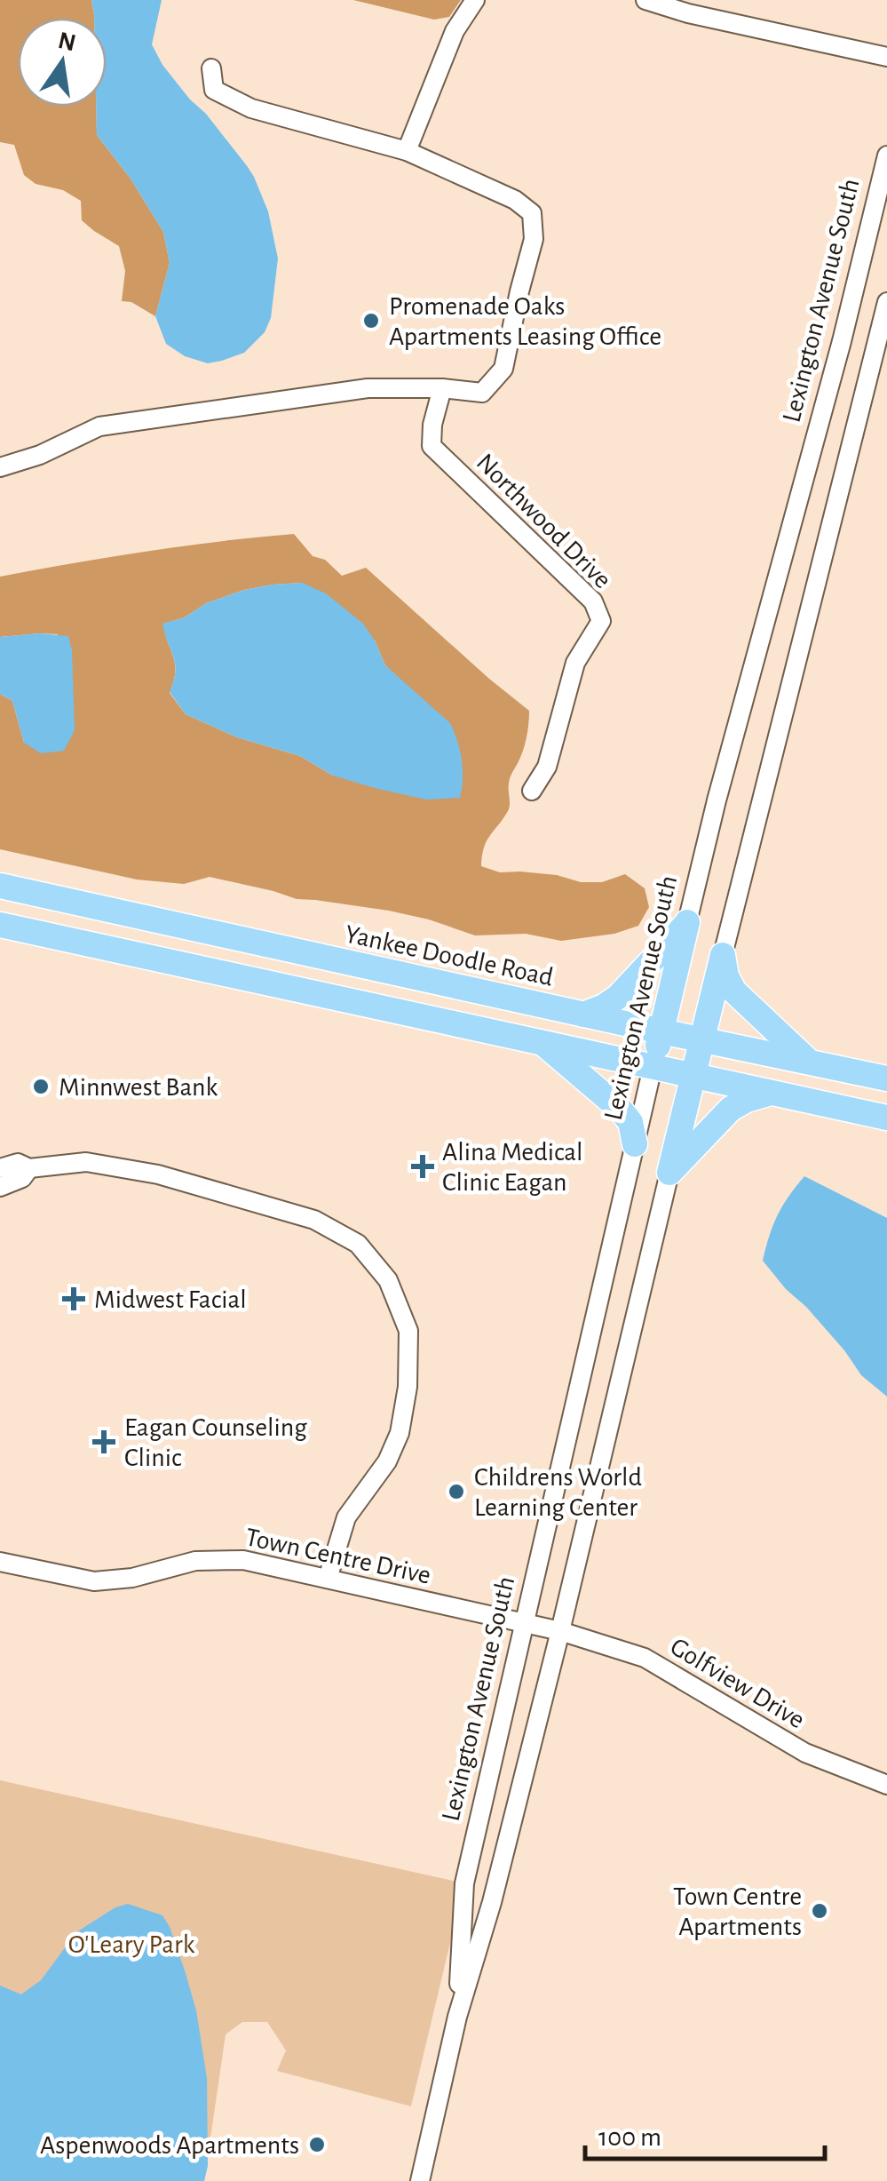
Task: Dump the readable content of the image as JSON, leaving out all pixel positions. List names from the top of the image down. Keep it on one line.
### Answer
{"streets":{"main road":["Lexington Avenue South","Yankee Doodle Road"],"street":["Northwood Drive","Town Centre Drive","Golfview Drive"]},"crossings":[["Lexington Avenue South","Yankee Doodle Road"],["Lexington Avenue South","Town Centre Drive"],["Lexington Avenue South","Golfview Drive"],["Town Centre Drive","Golfview Drive"]],"parks":["O'Leary Park"],"places":{"other":["Promenade Oaks Apartments Leasing Office","Minnwest Bank","Childrens World Learning Center","Town Centre Apartments","Aspenwoods Apartments"],"health":["Alina Medical Clinic Eagan","Midwest Facial","Eagan Counseling Clinic"]},"scale_bar":"100 m","north":"top"}
